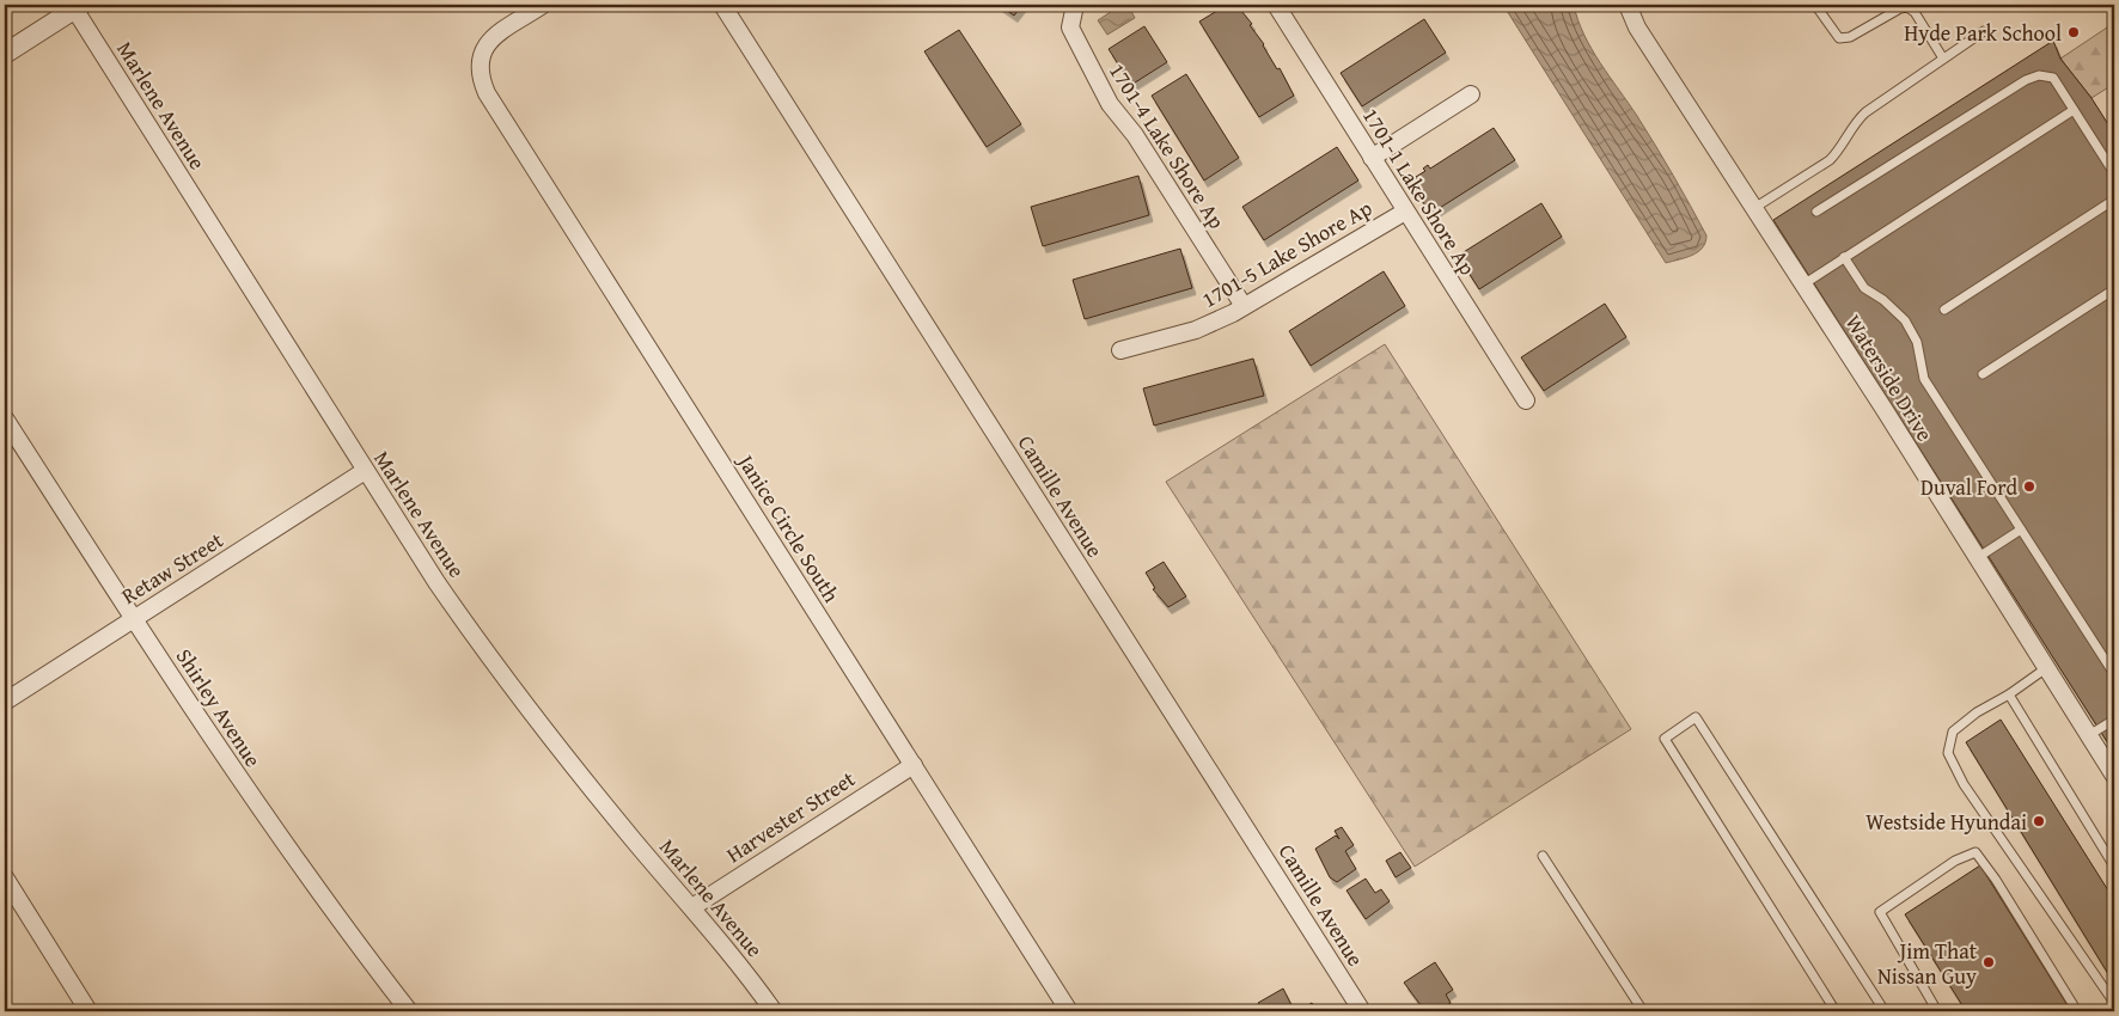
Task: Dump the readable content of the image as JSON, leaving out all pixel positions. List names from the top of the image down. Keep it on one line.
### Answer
{"streets":{"street":["Marlene Avenue","1701-4 Lake Shore Ap","1701-1 Lake Shore Ap","1701-5 Lake Shore Ap","Waterside Drive","Camille Avenue","Janice Circle South","Retaw Street","Shirley Avenue","Harvester Street"]},"crossings":[["Marlene Avenue","Retaw Street"],["Marlene Avenue","Harvester Street"],["1701-4 Lake Shore Ap","1701-5 Lake Shore Ap"],["1701-1 Lake Shore Ap","1701-5 Lake Shore Ap"],["Janice Circle South","Harvester Street"],["Retaw Street","Shirley Avenue"]],"places":["Hyde Park School","Duval Ford","Westside Hyundai","Jim That Nissan Guy"]}
